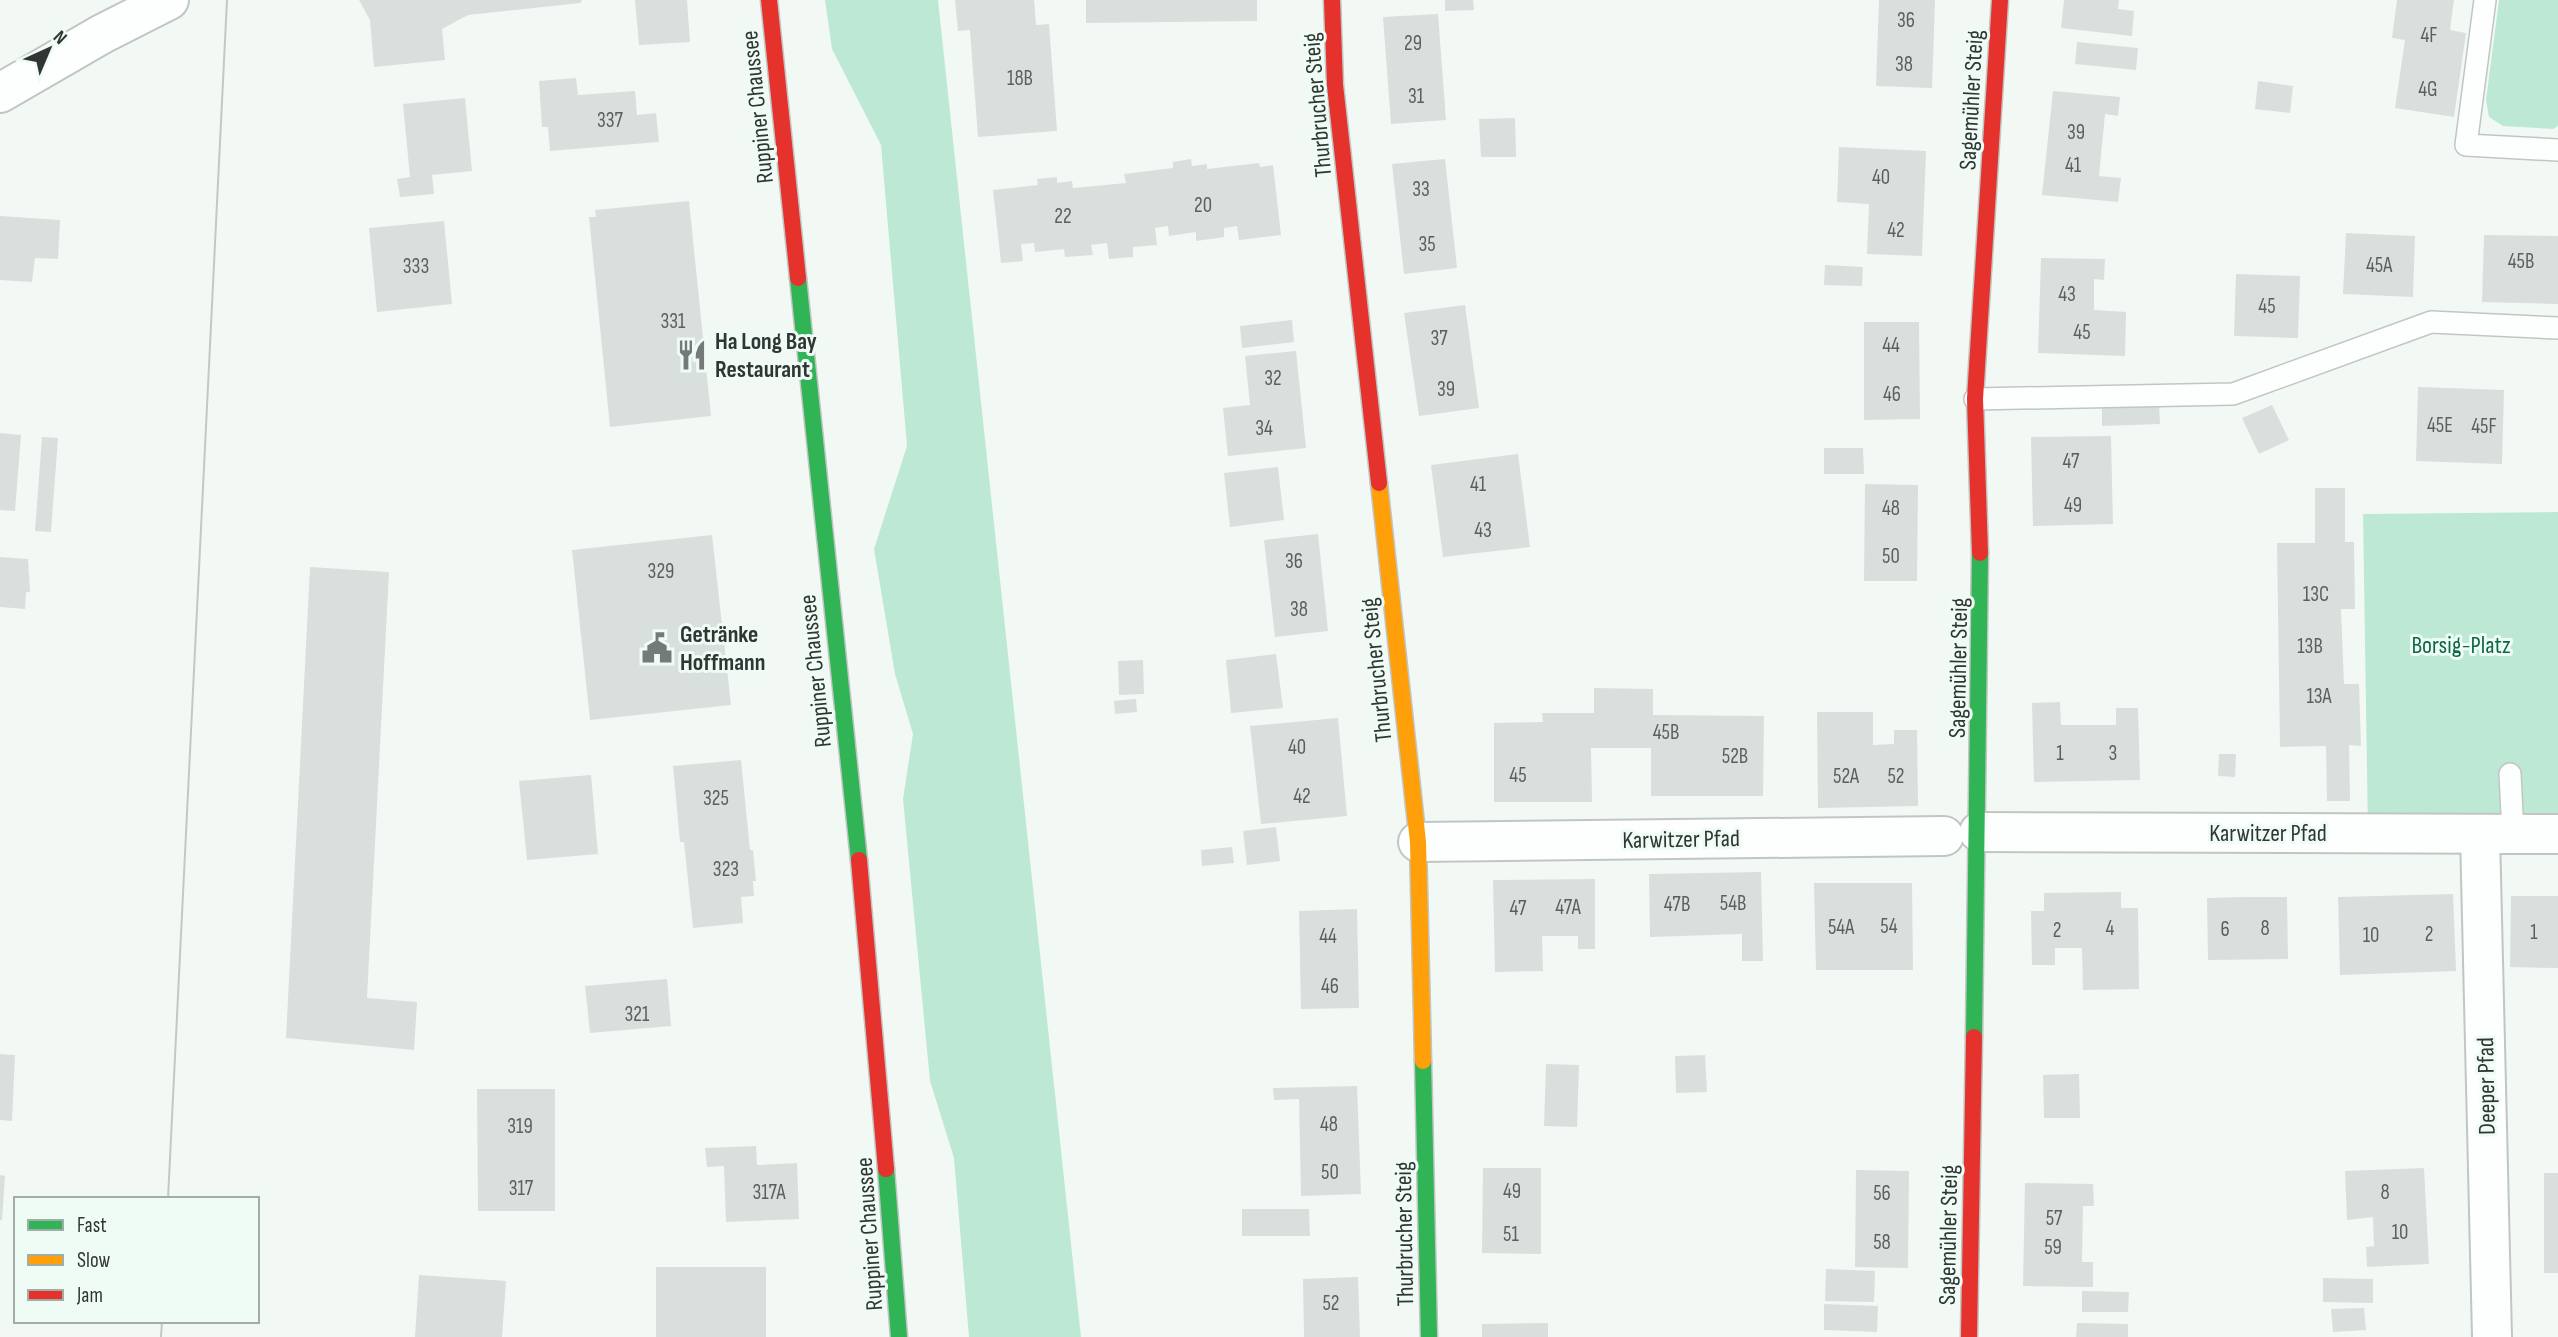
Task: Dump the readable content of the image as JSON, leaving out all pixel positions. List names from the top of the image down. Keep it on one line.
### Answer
{"streets":{"street":["Sagemühler Steig","Thurbrucher Steig","Ruppiner Chaussee","Karwitzer Pfad","Deeper Pfad"]},"crossings":[["Sagemühler Steig","Karwitzer Pfad"],["Thurbrucher Steig","Karwitzer Pfad"],["Karwitzer Pfad","Deeper Pfad"]],"parks":["Borsig-Platz"],"places":{"restaurant":["Ha Long Bay Restaurant"],"public building":["Getränke Hoffmann"]},"house_numbers":["36","4F","29","38","18B","4G","31","337","39","41","40","33","20","22","42","35","45B","45A","333","43","45","331","45","37","44","32","39","46","45E","45F","34","47","41","49","48","43","50","36","329","13C","38","13B","13A","45B","40","1","3","52B","45","52A","52","42","325","323","54B","47B","47A","47","54","54A","4","8","6","2","1","2","10","44","46","321","48","319","50","317","49","317A","8","56","57","10","51","58","59","52"],"legend":["Fast","Slow","Jam"],"north":"top right"}
